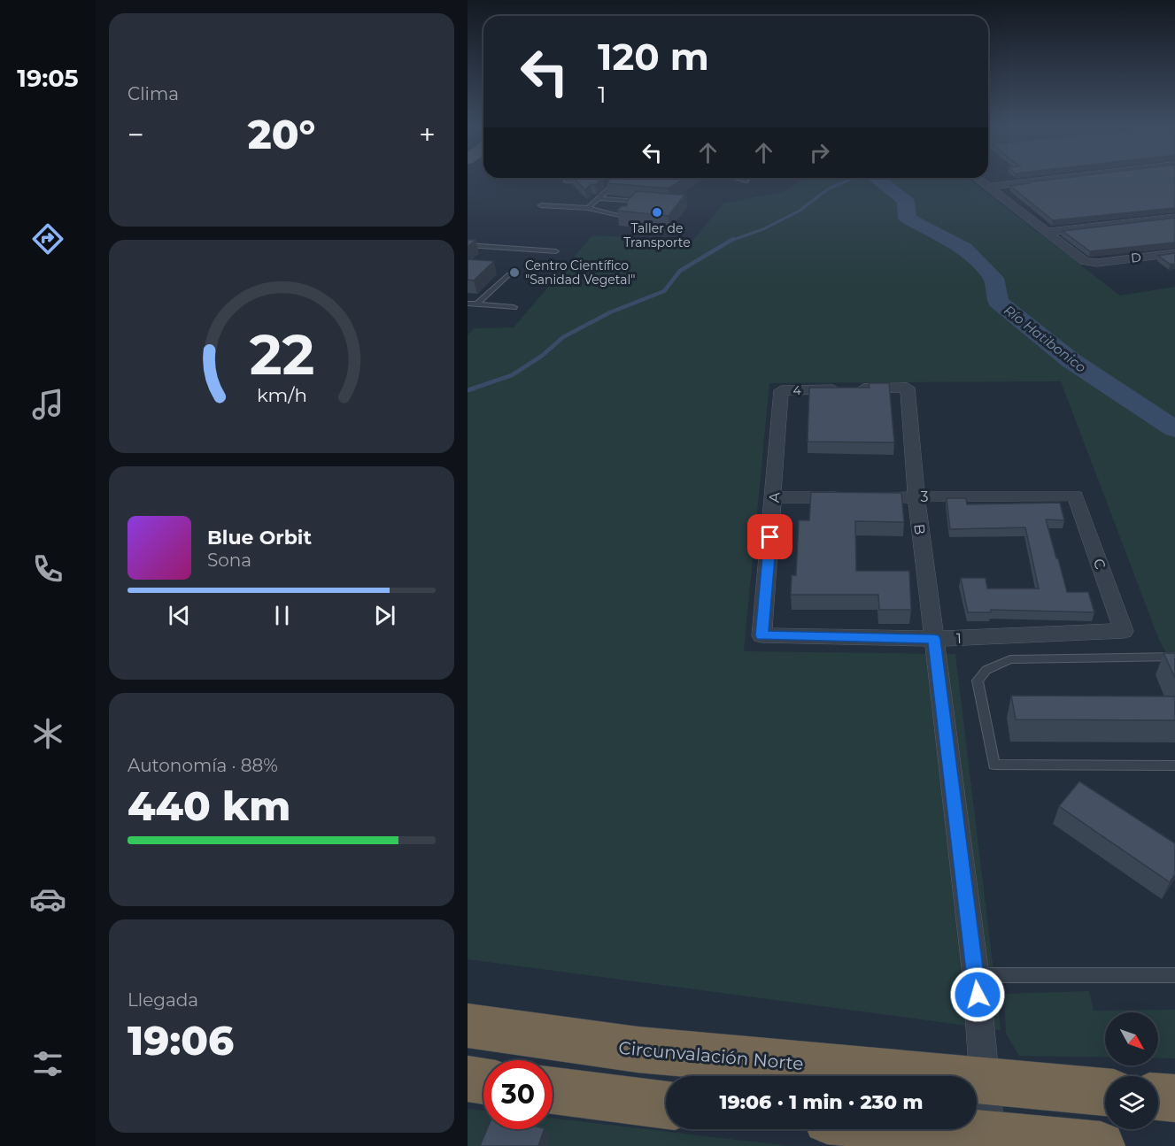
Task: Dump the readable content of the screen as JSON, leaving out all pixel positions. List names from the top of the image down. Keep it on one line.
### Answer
{"streets":{"highway":["Circunvalación Norte"],"street":["D","4","3","A","B","C","1"]},"crossings":[["4","A"],["4","B"],["3","A"],["3","B"],["3","C"],["A","1"],["B","1"],["B","Circunvalación Norte"],["C","1"]],"water":["Río Hatibonico"],"places":["Taller de Transporte","Centro Científico \"Sanidad Vegetal\""],"north":"bottom right","page":{"tabs":"19:05","tile":["Clima",["Autonomía · 88%","440 km"],["Llegada","19:06"]],"turn":["120 m","1"],"heat":["−","20°","+"],"song":["Blue Orbit","Sona"],"limit":"30","trip":"19:06 · 1 min · 230 m","gauge":["22","km/h"]}}
